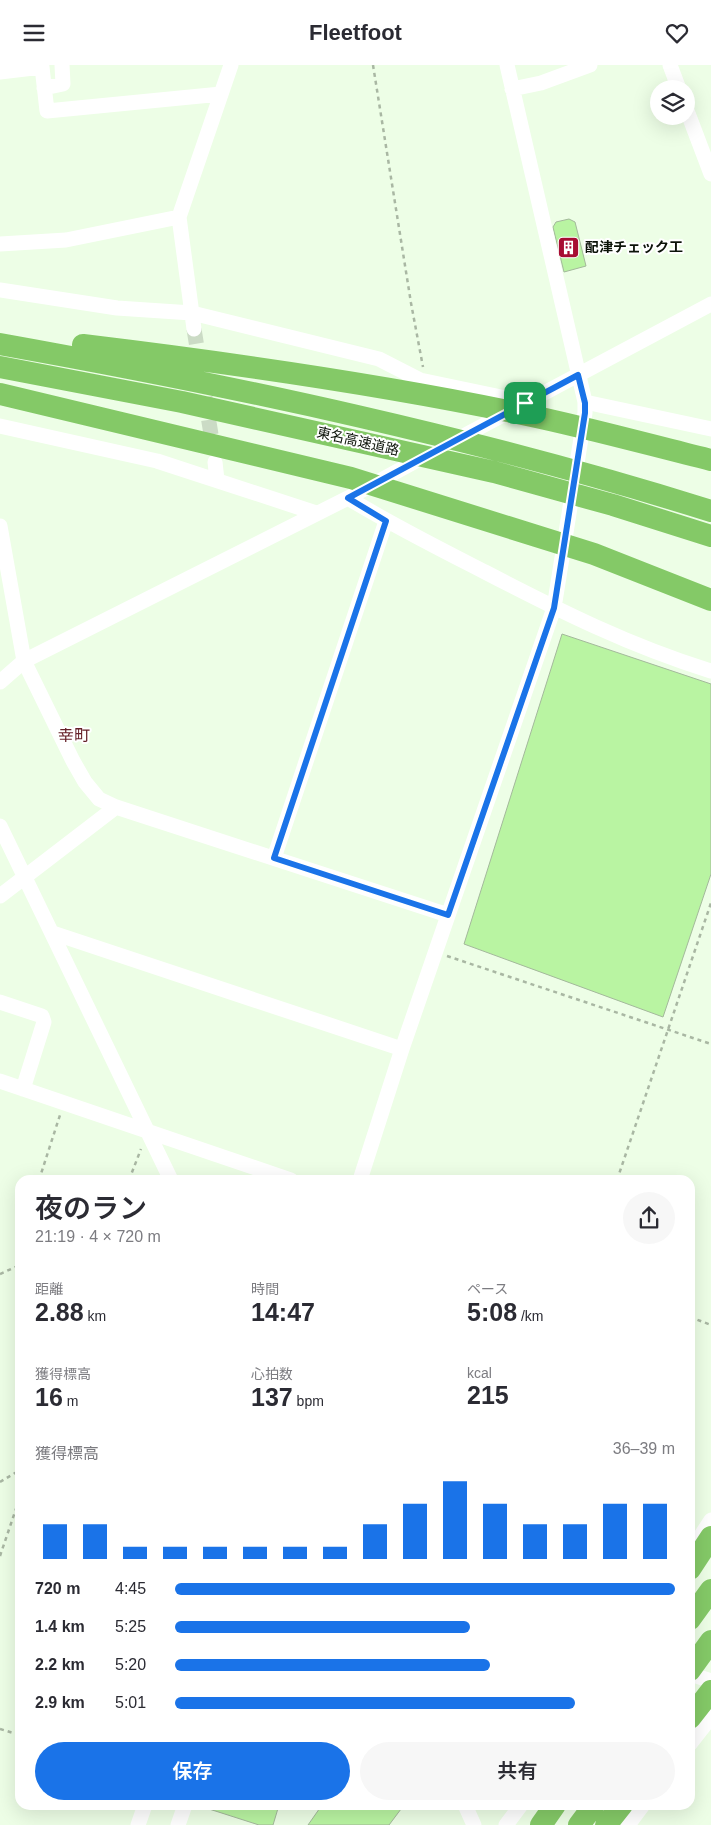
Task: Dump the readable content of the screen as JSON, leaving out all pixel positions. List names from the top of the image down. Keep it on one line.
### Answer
{"streets":{"highway":["東名高速道路"]},"districts":["幸町"],"places":{"building":["配津チェック工"]},"page":{"header":"Fleetfoot","heading":["夜のラン","21:19 · 4 × 720 m"],"stats":[["距離","2.88 km"],["時間","14:47"],["ペース","5:08 /km"],["獲得標高","16 m"],["心拍数","137 bpm"],["kcal","215"]],"chart":["獲得標高","36–39 m"],"list":[{"name":"720 m","note":"4:45"},{"name":"1.4 km","note":"5:25"},{"name":"2.2 km","note":"5:20"},{"name":"2.9 km","note":"5:01"}],"buttons":["保存","共有"]}}
